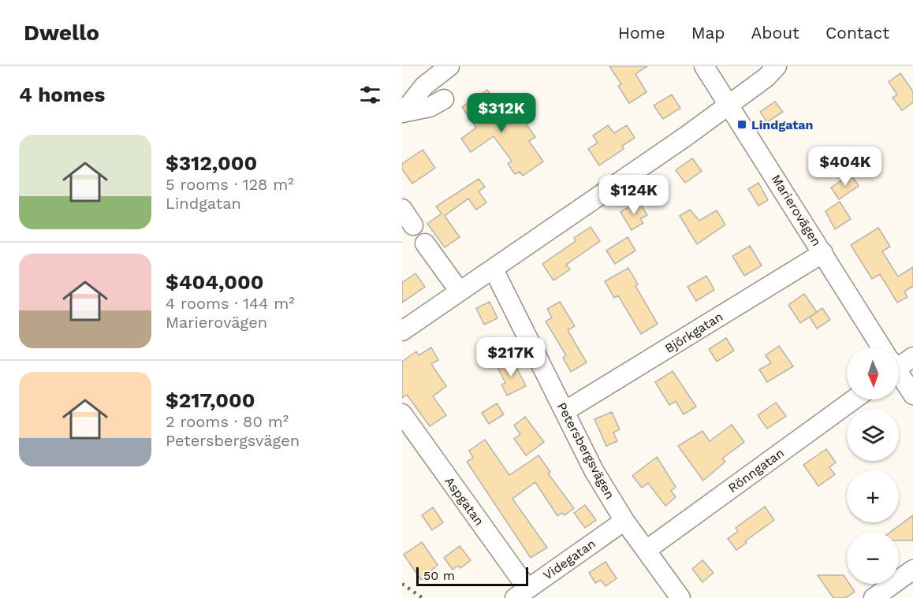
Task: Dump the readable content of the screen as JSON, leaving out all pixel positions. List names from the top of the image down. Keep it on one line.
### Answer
{"streets":{"street":["Marierovägen","Björkgatan","Petersbergsvägen","Rönngatan","Aspgatan","Videgatan"]},"crossings":[["Marierovägen","Björkgatan"],["Björkgatan","Petersbergsvägen"],["Petersbergsvägen","Rönngatan"],["Petersbergsvägen","Videgatan"],["Aspgatan","Videgatan"]],"places":{"transit":["Lindgatan"]},"scale_bar":"50 m","north":"bottom","page":{"header":"Dwello","nav":["Home","Map","About","Contact"],"heading":"4 homes","price":["$312K","$404K","$124K","$217K"],"list":[{"name":"$312,000","note":"5 rooms · 128 m² · Lindgatan"},{"name":"$404,000","note":"4 rooms · 144 m² · Marierovägen"},{"name":"$217,000","note":"2 rooms · 80 m² · Petersbergsvägen"}],"map_buttons":["+","−"],"scale":"50 m"}}
